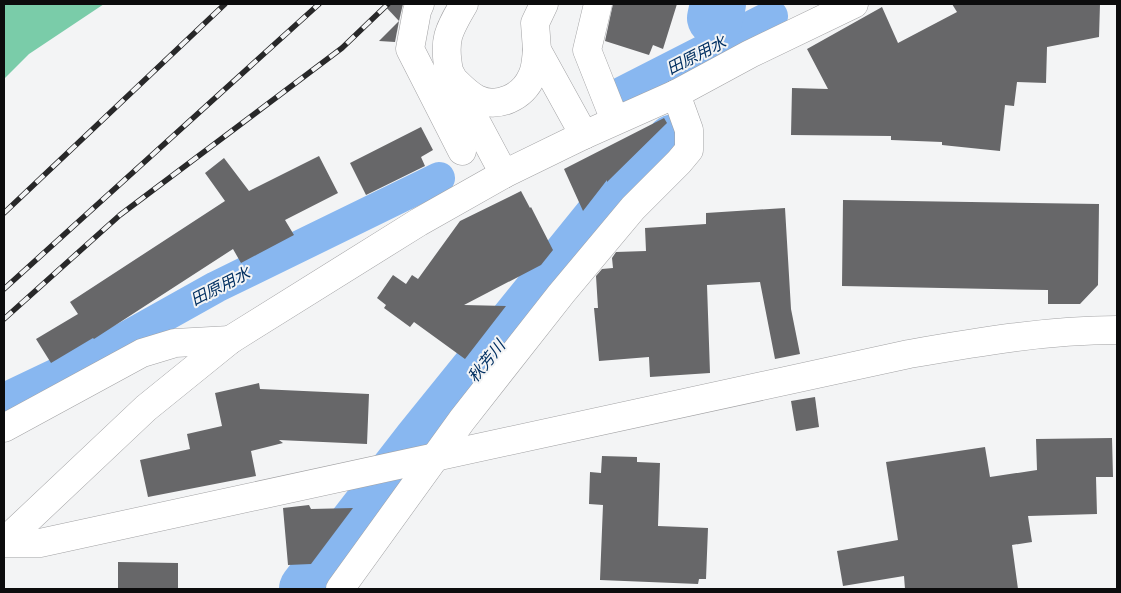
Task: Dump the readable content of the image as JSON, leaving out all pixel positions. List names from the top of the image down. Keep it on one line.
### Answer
{"water":["田原用水","秋芳川"]}
